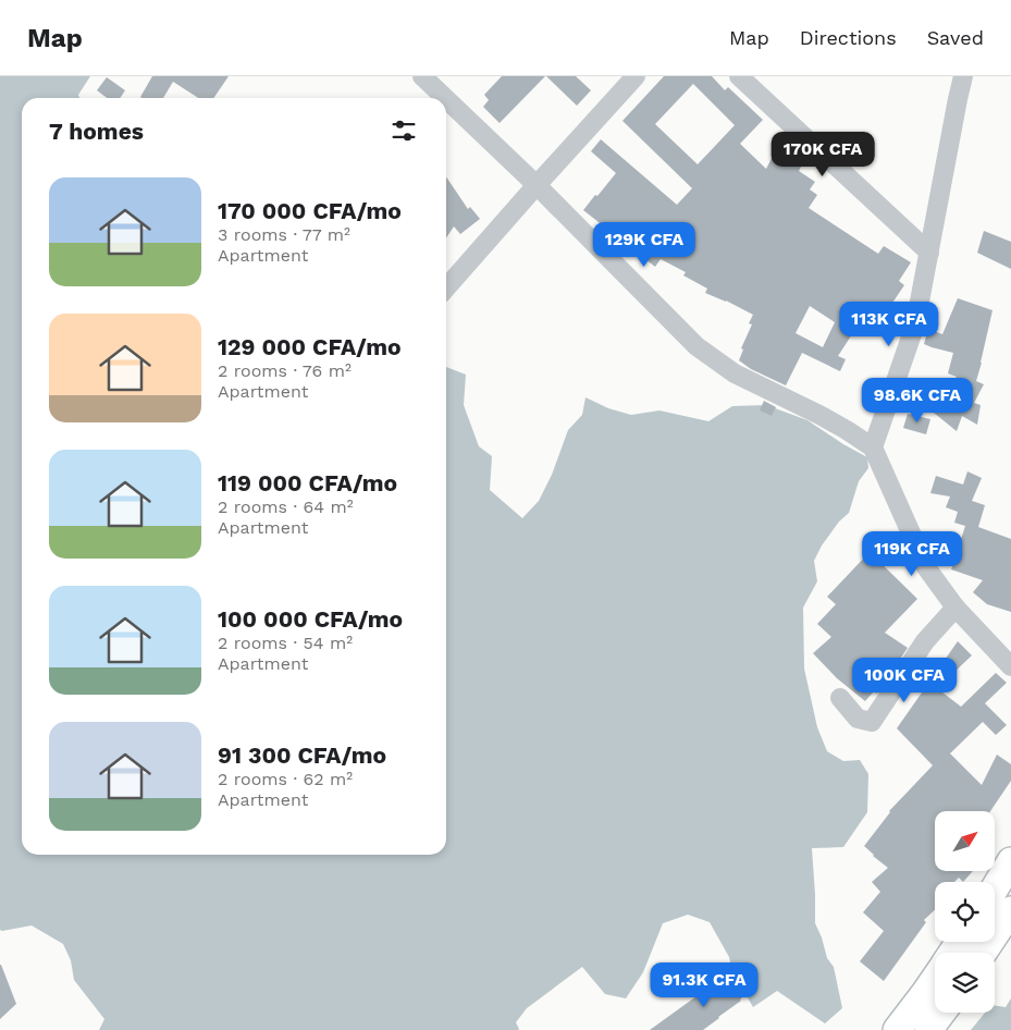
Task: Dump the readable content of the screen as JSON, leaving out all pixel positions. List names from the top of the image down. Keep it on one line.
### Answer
{"north":"top right","page":{"header":"Map","nav":["Map","Directions","Saved"],"heading":"7 homes","price":["170K CFA","129K CFA","113K CFA","98.6K CFA","119K CFA","100K CFA","91.3K CFA"],"list":[{"name":"170 000 CFA/mo","note":"3 rooms · 77 m² · Apartment"},{"name":"129 000 CFA/mo","note":"2 rooms · 76 m² · Apartment"},{"name":"119 000 CFA/mo","note":"2 rooms · 64 m² · Apartment"},{"name":"100 000 CFA/mo","note":"2 rooms · 54 m² · Apartment"},{"name":"91 300 CFA/mo","note":"2 rooms · 62 m² · Apartment"}]}}
